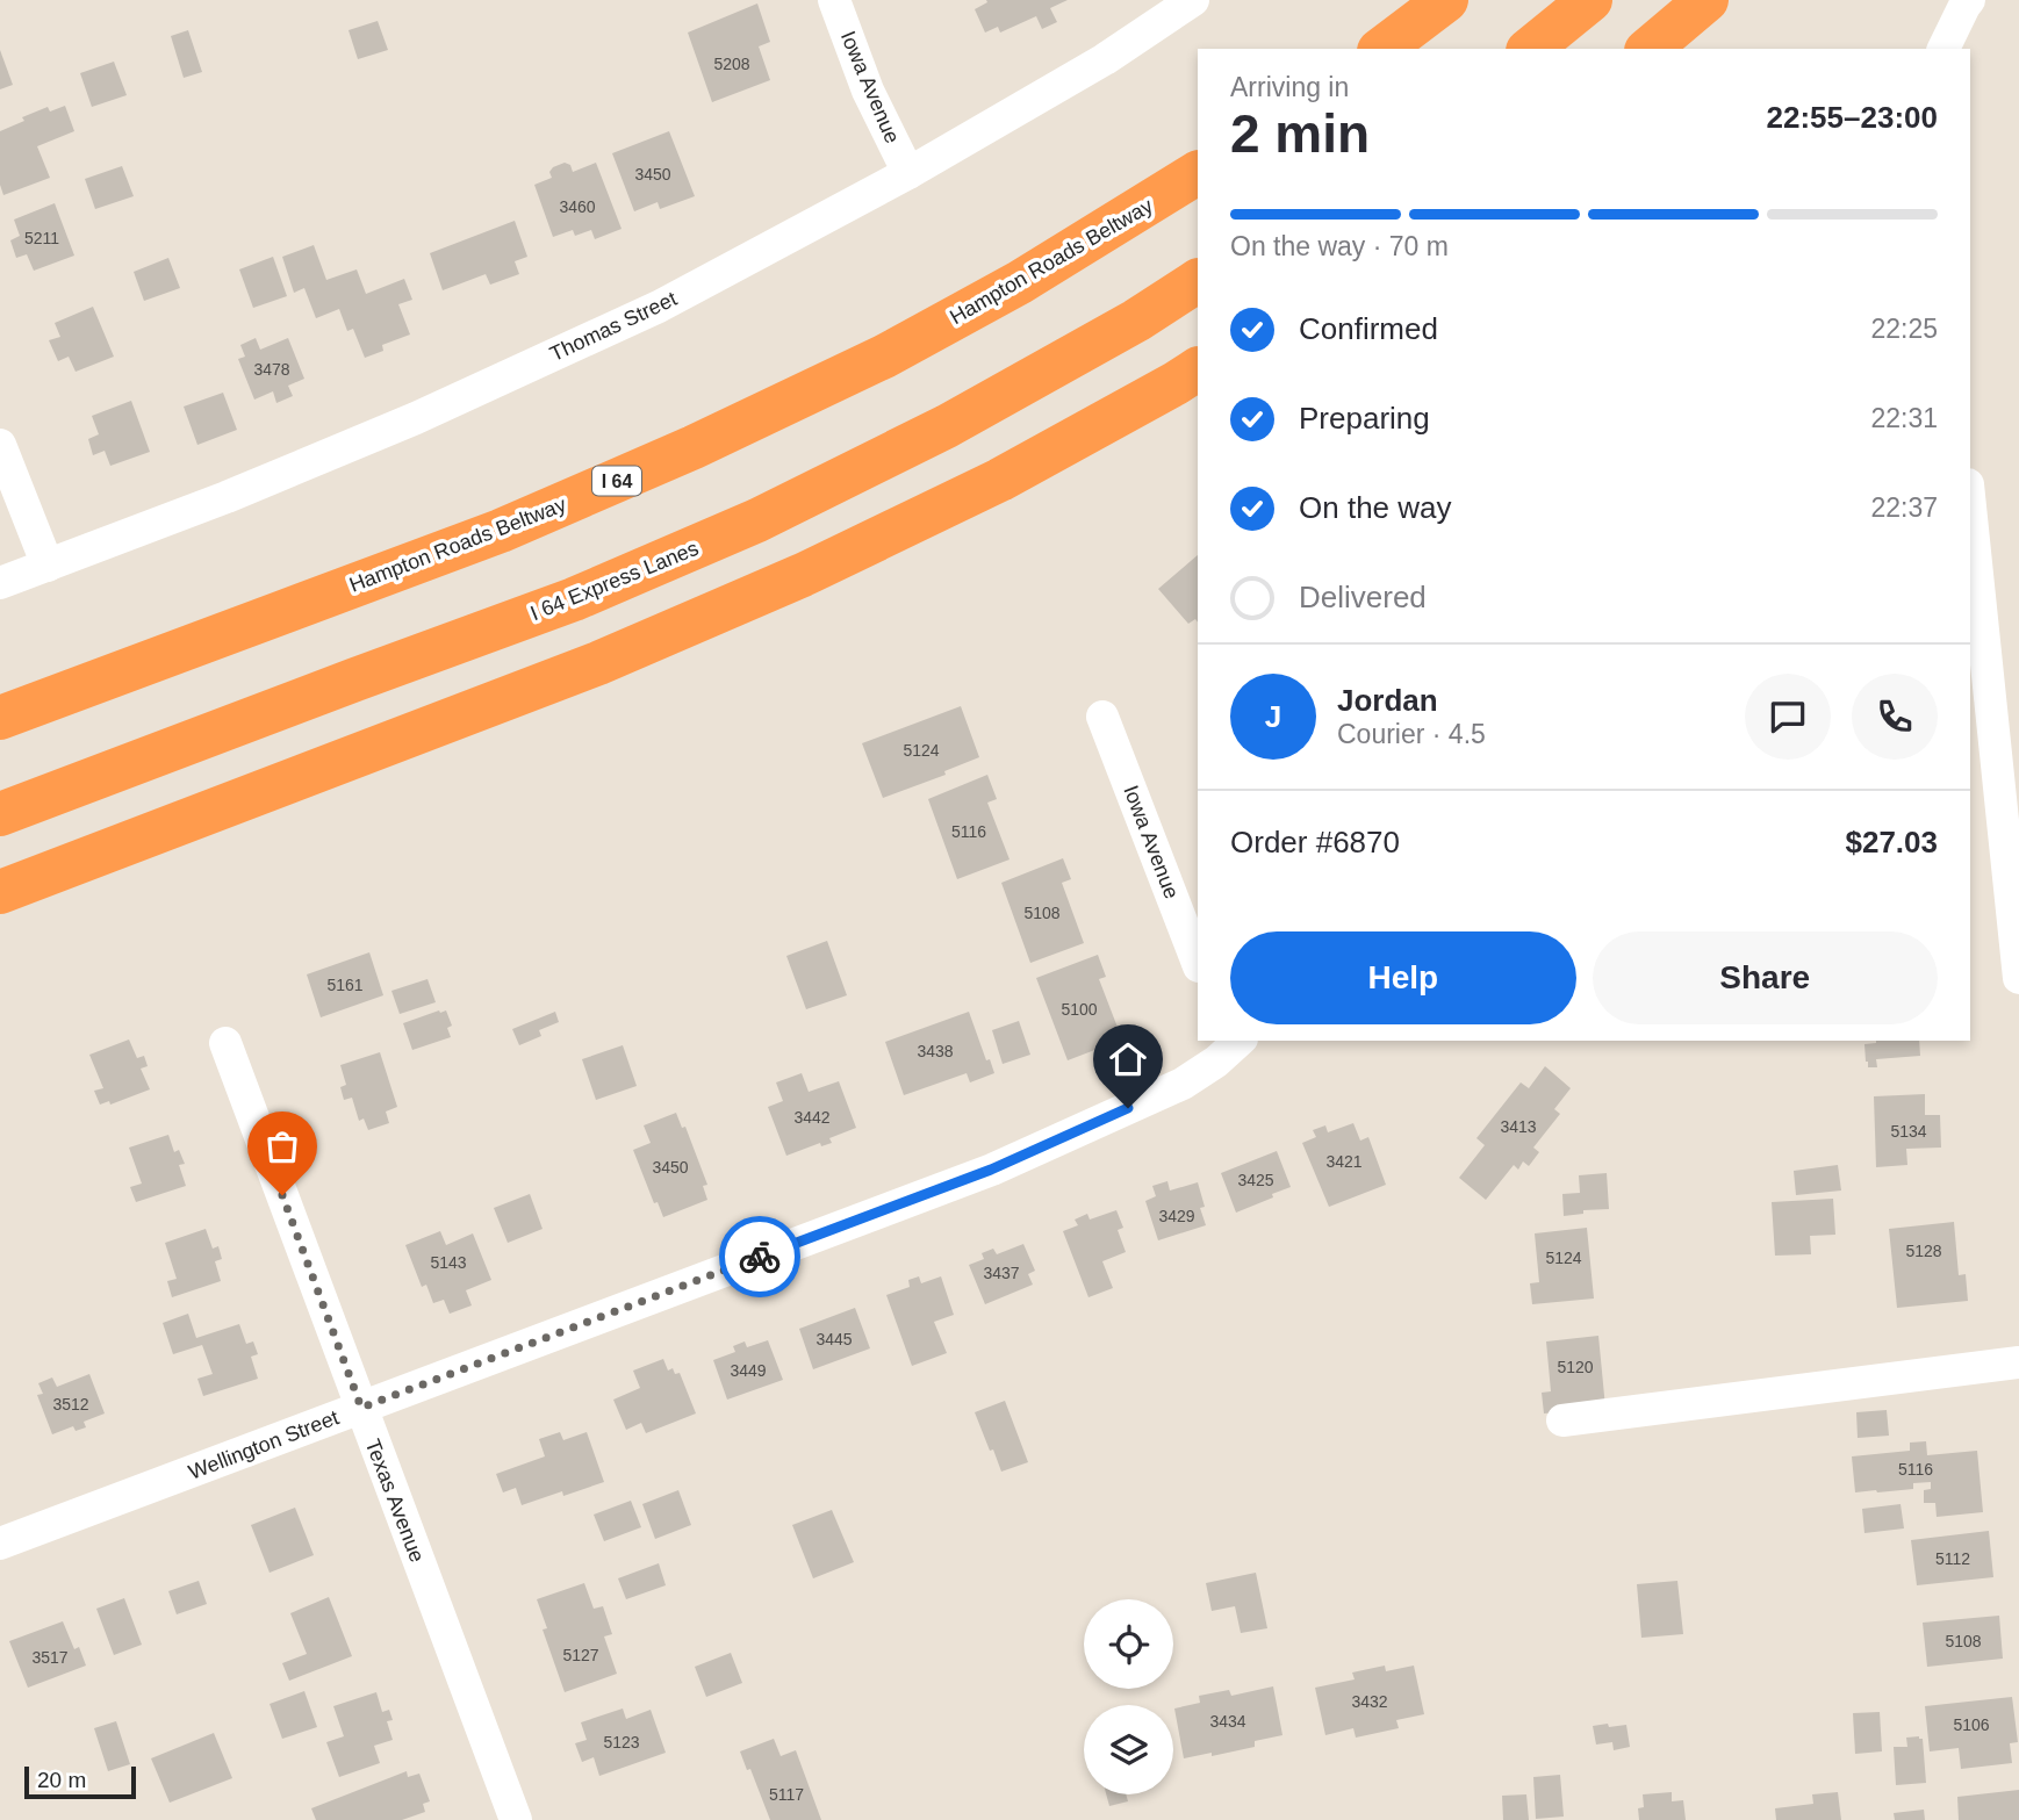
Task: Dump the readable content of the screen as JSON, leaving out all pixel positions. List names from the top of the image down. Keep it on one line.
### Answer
{"streets":{"highway":["Hampton Roads Beltway","I 64","I 64 Express Lanes"],"street":["Iowa Avenue","Thomas Street","Wellington Street","Texas Avenue"]},"crossings":[["Iowa Avenue","Thomas Street"],["Wellington Street","Texas Avenue"]],"house_numbers":["5208","3450","3460","5211","3478","5124","5116","5108","5161","5100","3438","3442","3413","5134","3421","3450","3425","3429","5128","5124","5143","3437","3445","5120","3449","3512","5116","5112","5108","5127","3517","3432","3434","5106","5123","5117"],"scale_bar":"20 m","page":{"heading":["2 min","Arriving in","22:55–23:00"],"panel":["Jordan","Courier · 4.5","Order #6870","$27.03"],"bar":"On the way · 70 m","list":[["Confirmed","22:25"],["Preparing","22:31"],["On the way","22:37"],"Delivered"],"round":"J","buttons":["Help","Share"],"scale":"20 m"}}
